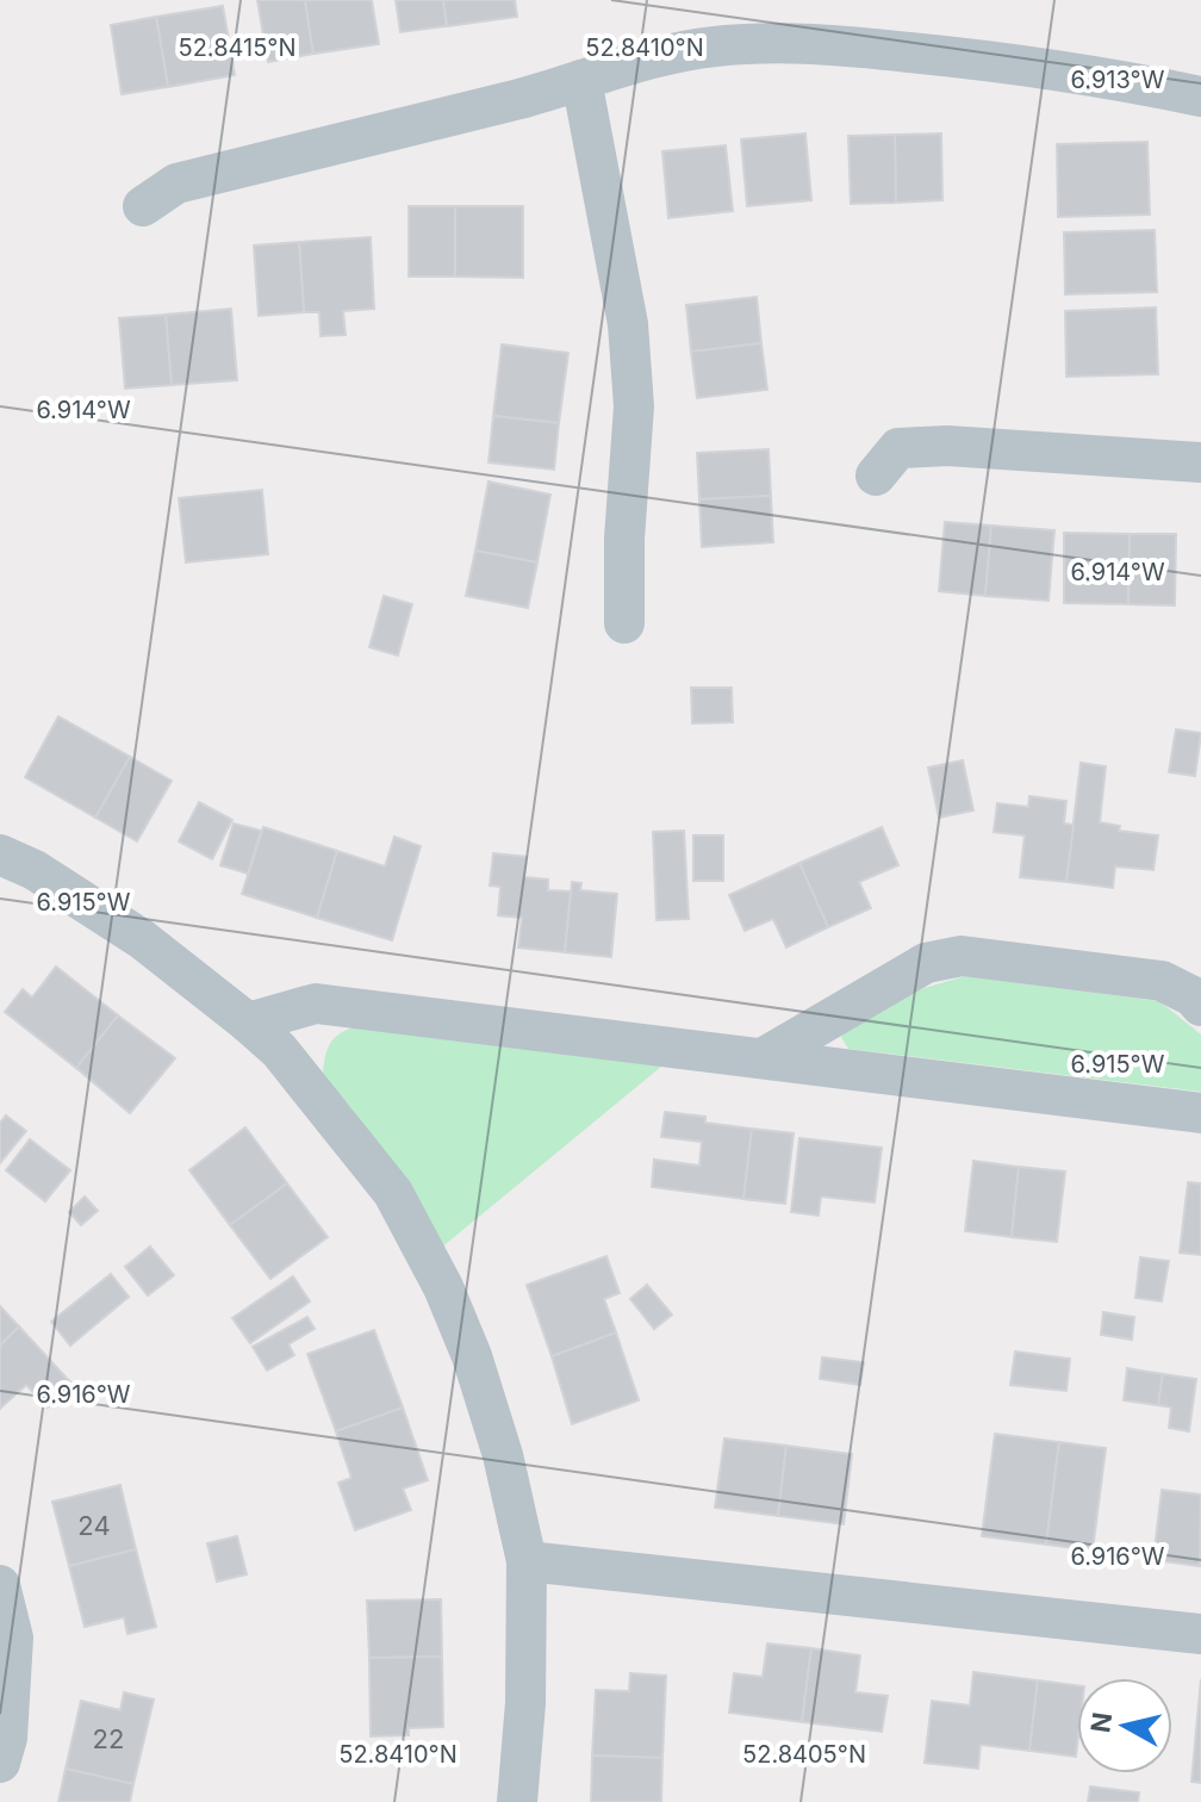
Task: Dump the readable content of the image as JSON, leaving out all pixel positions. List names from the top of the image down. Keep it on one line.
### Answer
{"house_numbers":["24","22"],"north":"left","coordinates":["52.8415°N","52.8410°N","6.913°W","6.914°W","6.915°W","6.916°W","52.8405°N"]}
